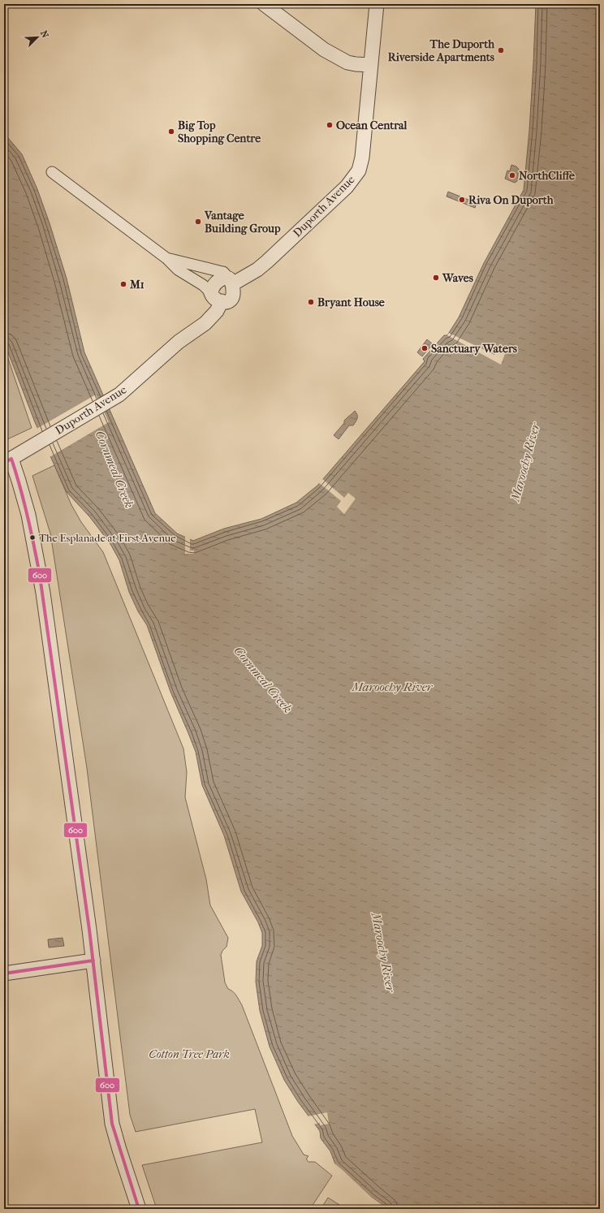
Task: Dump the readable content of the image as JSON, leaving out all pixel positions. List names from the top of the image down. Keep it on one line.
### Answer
{"streets":{"street":["Duporth Avenue"]},"water":["Maroochy River","Cornmeal Creek"],"parks":["Cotton Tree Park"],"places":["The Duporth Riverside Apartments","Ocean Central","Big Top Shopping Centre","NorthCliffe","Riva On Duporth","Vantage Building Group","Waves","M1","Bryant House","Sanctuary Waters","The Esplanade at First Avenue"],"lines":["transit line 600"],"north":"top right"}
